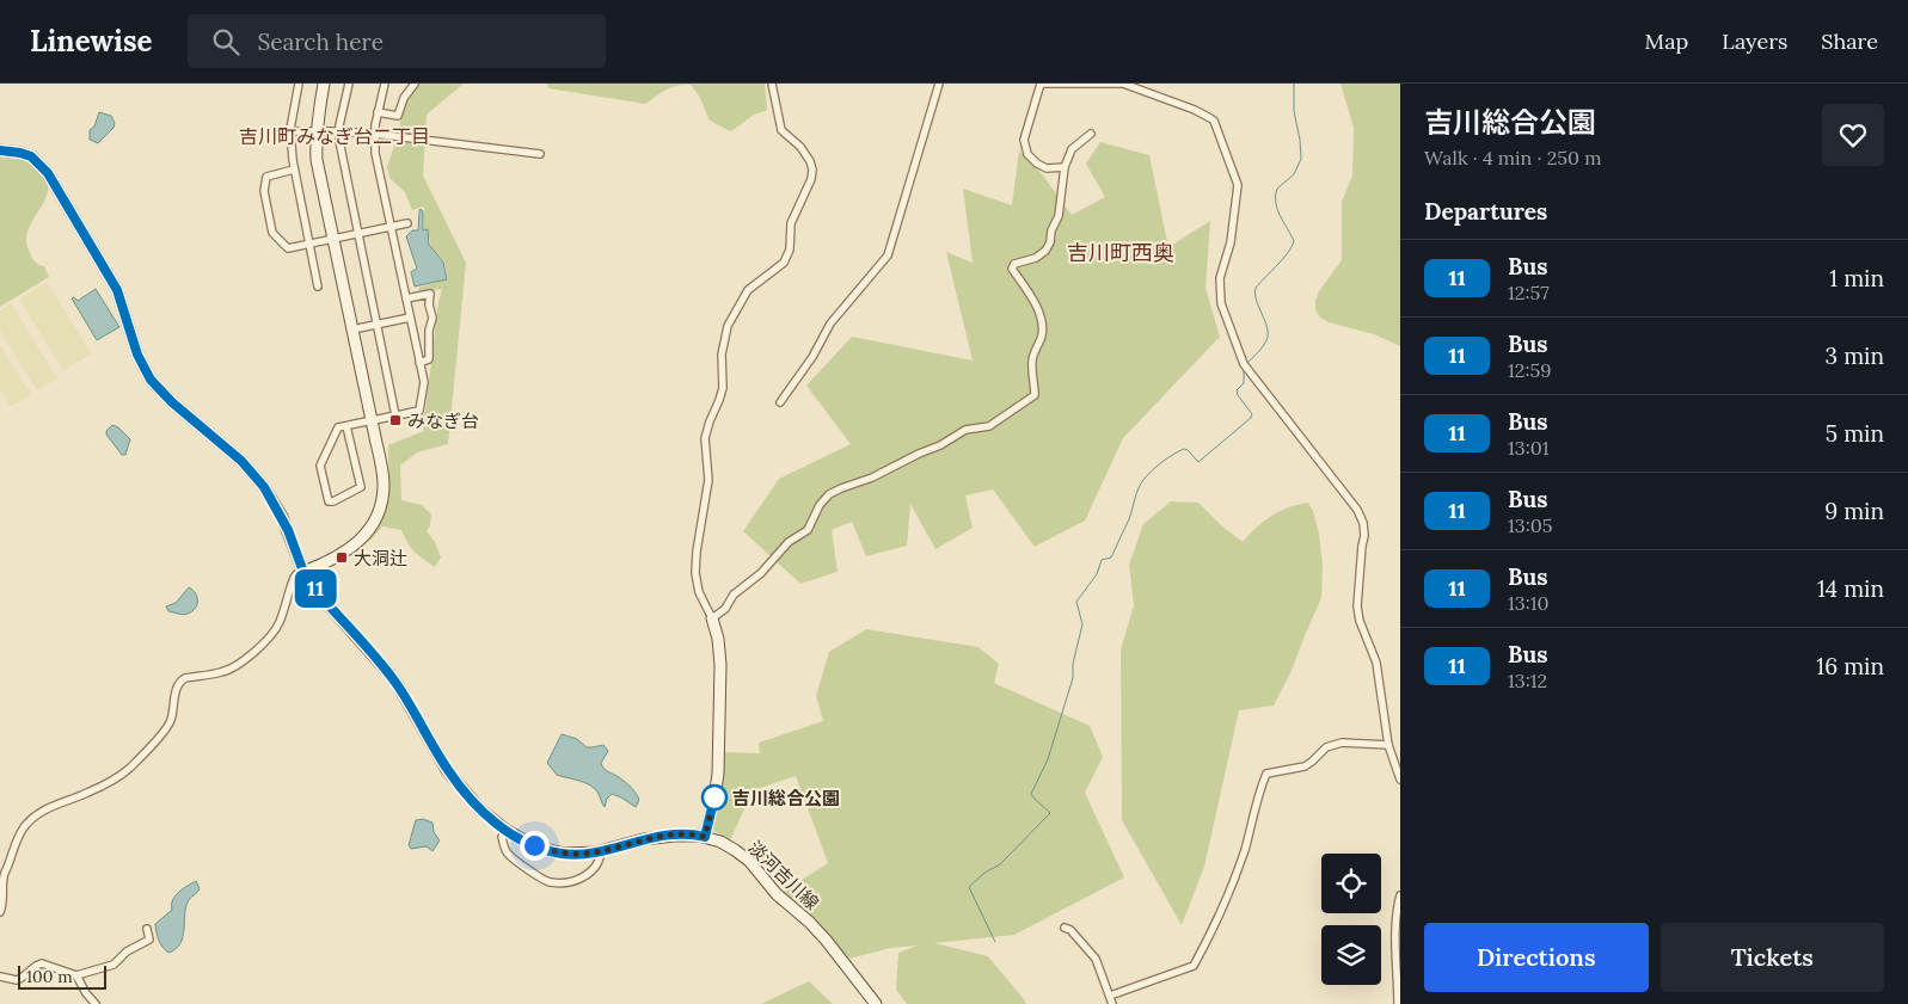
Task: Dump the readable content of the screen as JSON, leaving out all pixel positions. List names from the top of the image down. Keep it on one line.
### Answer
{"streets":{"main road":["淡河吉川線"]},"districts":["吉川町みなぎ台二丁目","吉川町西奥"],"places":{"transit":["みなぎ台","大洞辻"],"other":["吉川総合公園"]},"lines":["bus line 11"],"scale_bar":"100 m","page":{"header":"Linewise","search":"Search here","nav":["Map","Layers","Share"],"on_map":"11","heading":[["吉川総合公園","Walk · 4 min · 250 m"],"Departures"],"list":[{"mark":"11","name":"Bus","note":"12:57","value":"1 min"},{"mark":"11","name":"Bus","note":"12:59","value":"3 min"},{"mark":"11","name":"Bus","note":"13:01","value":"5 min"},{"mark":"11","name":"Bus","note":"13:05","value":"9 min"},{"mark":"11","name":"Bus","note":"13:10","value":"14 min"},{"mark":"11","name":"Bus","note":"13:12","value":"16 min"}],"buttons":["Directions","Tickets"],"scale":"100 m"}}
